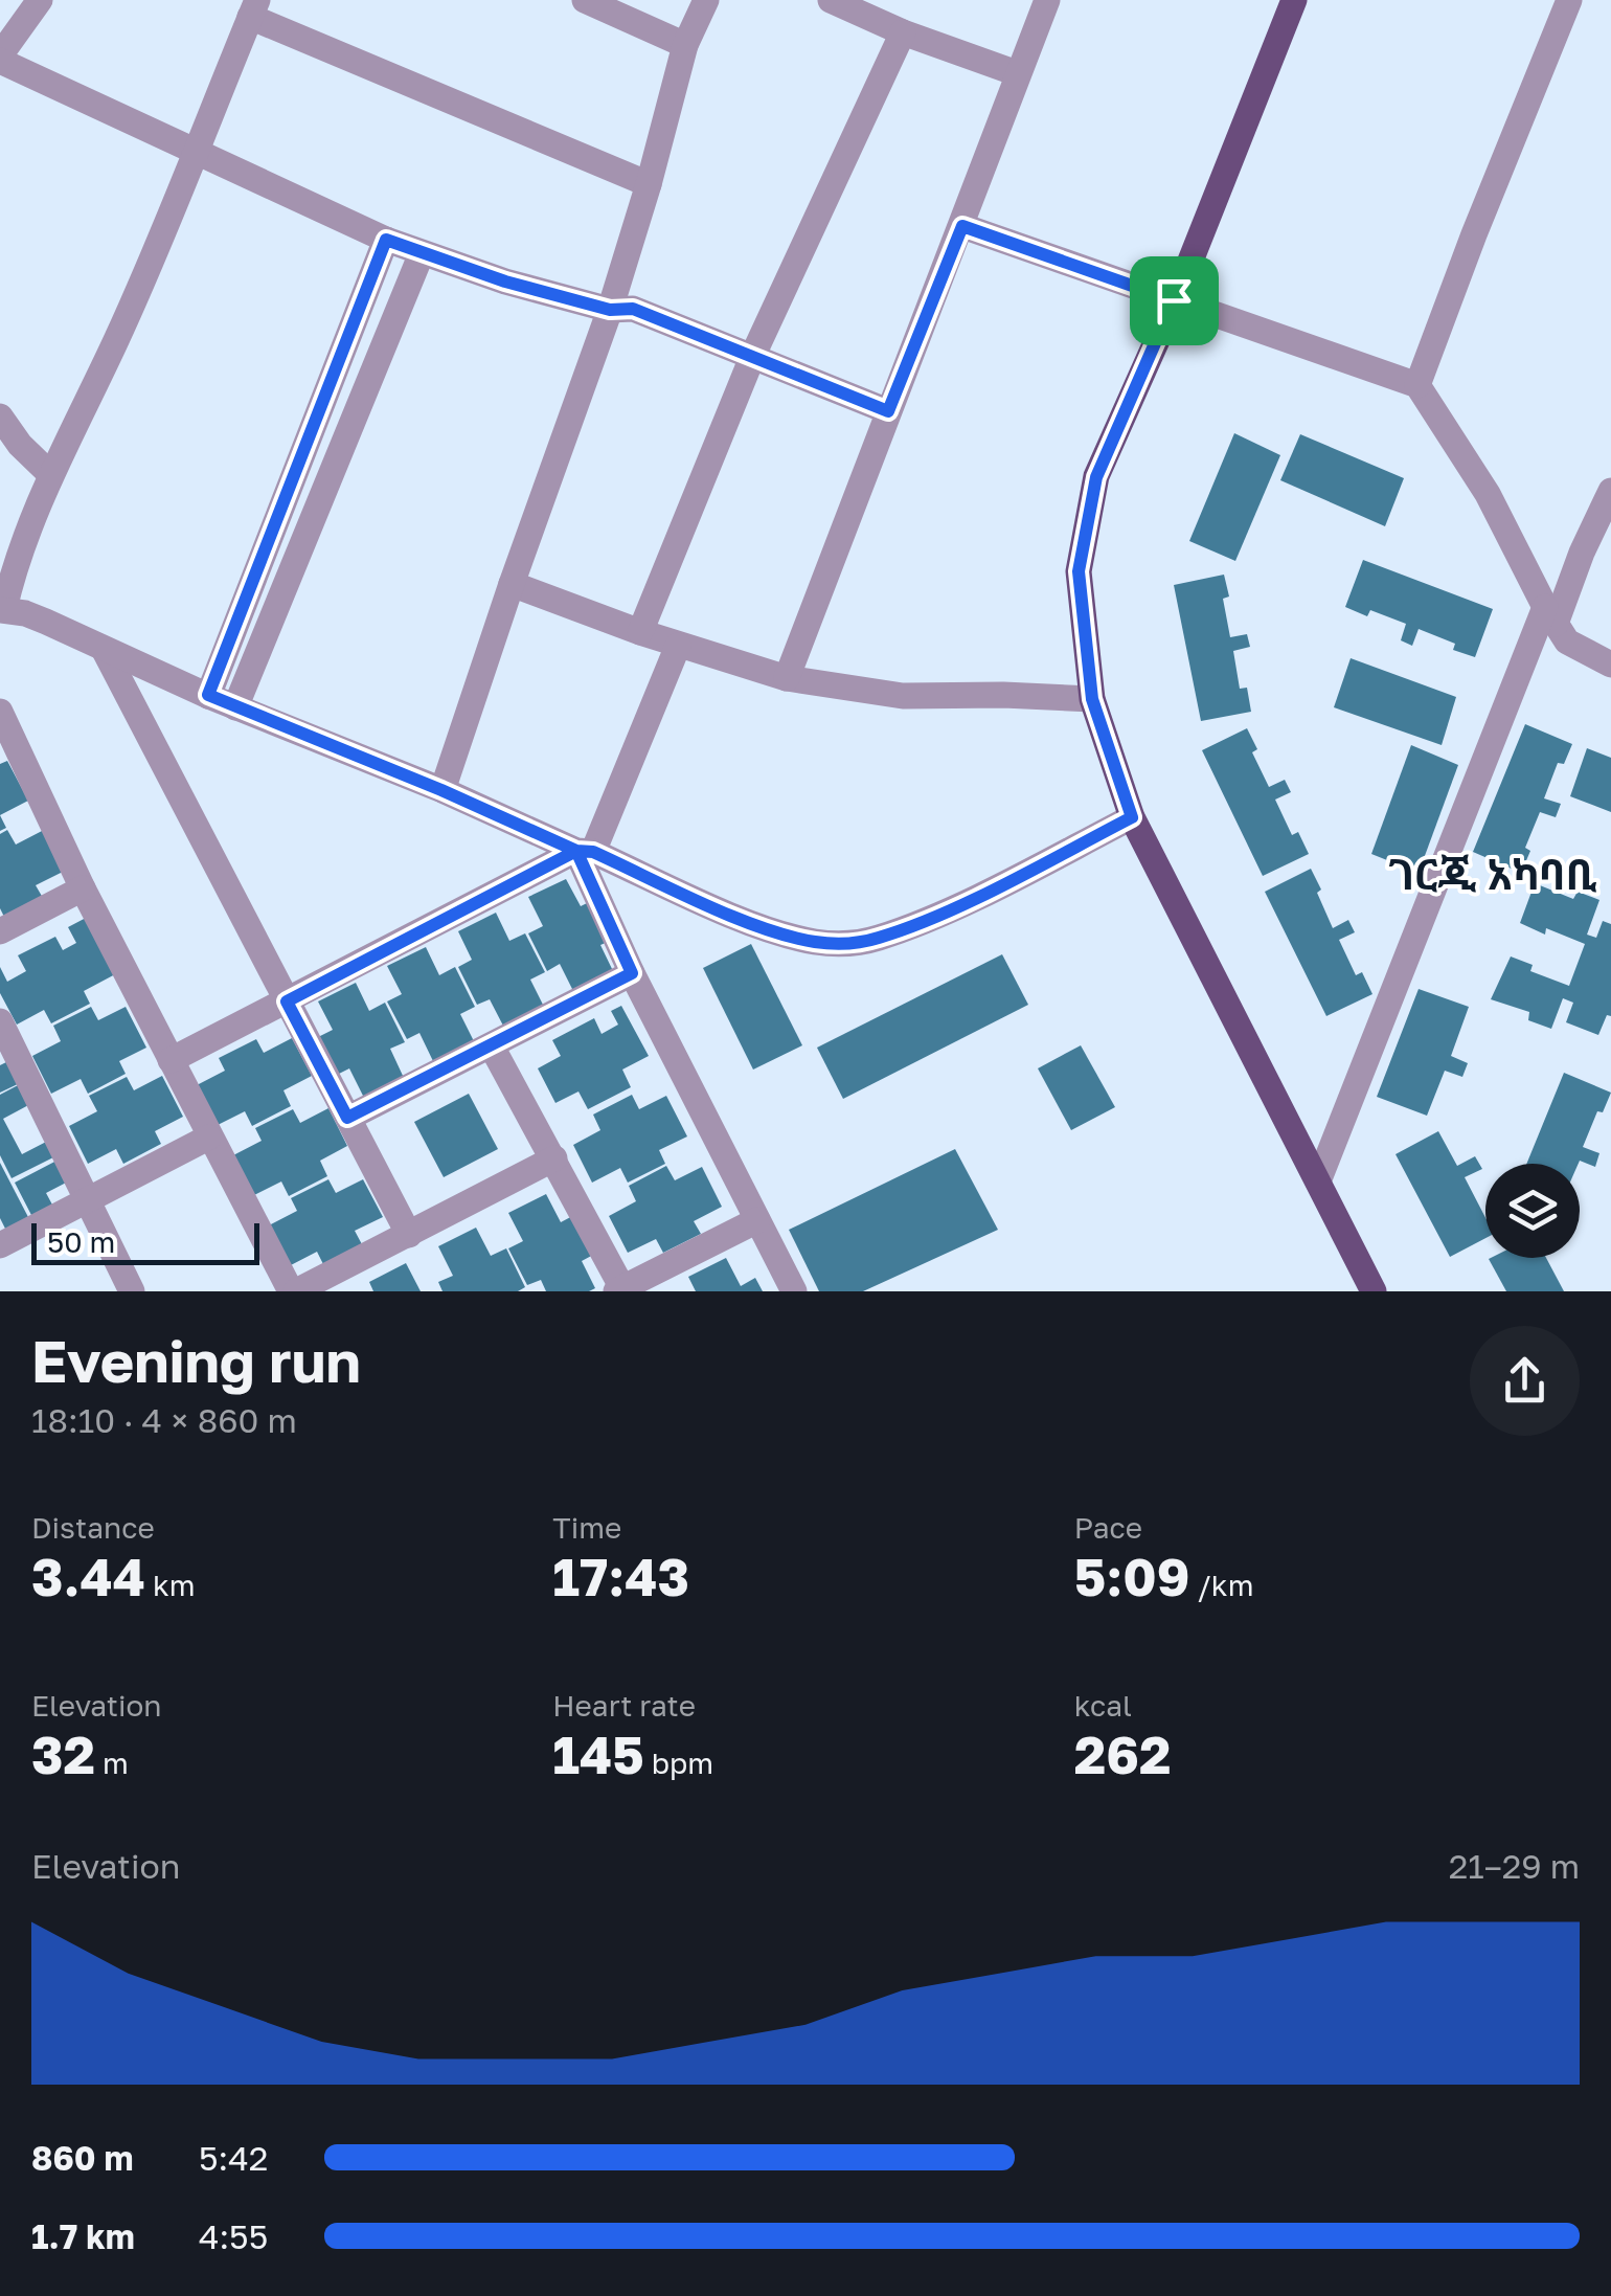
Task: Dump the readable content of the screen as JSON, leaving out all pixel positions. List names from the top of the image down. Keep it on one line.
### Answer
{"districts":["ገርጂ አካባቢ"],"scale_bar":"50 m","page":{"scale":"50 m","heading":["Evening run","18:10 · 4 × 860 m"],"stats":[["Distance","3.44 km"],["Time","17:43"],["Pace","5:09 /km"],["Elevation","32 m"],["Heart rate","145 bpm"],["kcal","262"]],"chart":["Elevation","21–29 m"],"list":[{"name":"860 m","note":"5:42"},{"name":"1.7 km","note":"4:55"}]}}
